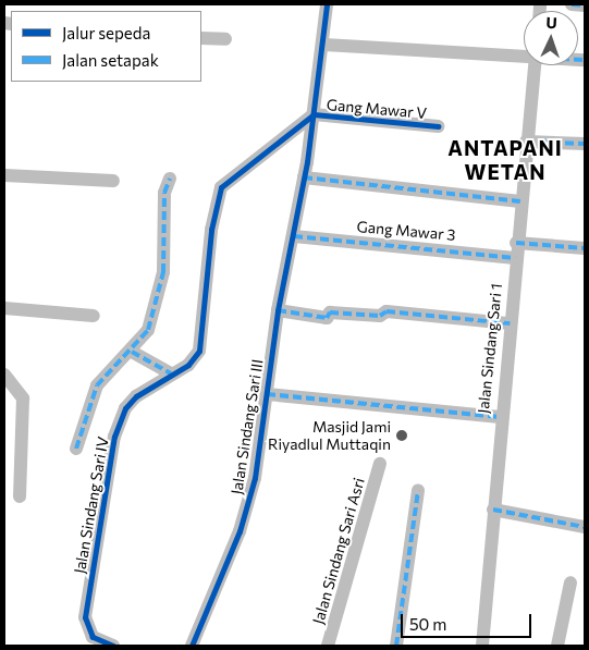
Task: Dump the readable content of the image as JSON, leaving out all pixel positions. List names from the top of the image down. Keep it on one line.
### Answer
{"streets":{"street":["Gang Mawar V","Gang Mawar 3","Jalan Sindang Sari 1","Jalan Sindang Sari III","Jalan Sindang Sari IV","Jalan Sindang Sari Asri"]},"crossings":[["Gang Mawar V","Jalan Sindang Sari III"],["Gang Mawar V","Jalan Sindang Sari IV"],["Gang Mawar 3","Jalan Sindang Sari 1"],["Gang Mawar 3","Jalan Sindang Sari III"],["Jalan Sindang Sari III","Jalan Sindang Sari IV"]],"districts":["ANTAPANI WETAN"],"places":["Masjid Jami Riyadlul Muttaqin"],"legend":["Jalur sepeda","Jalan setapak"],"scale_bar":"50 m","north":"top"}
